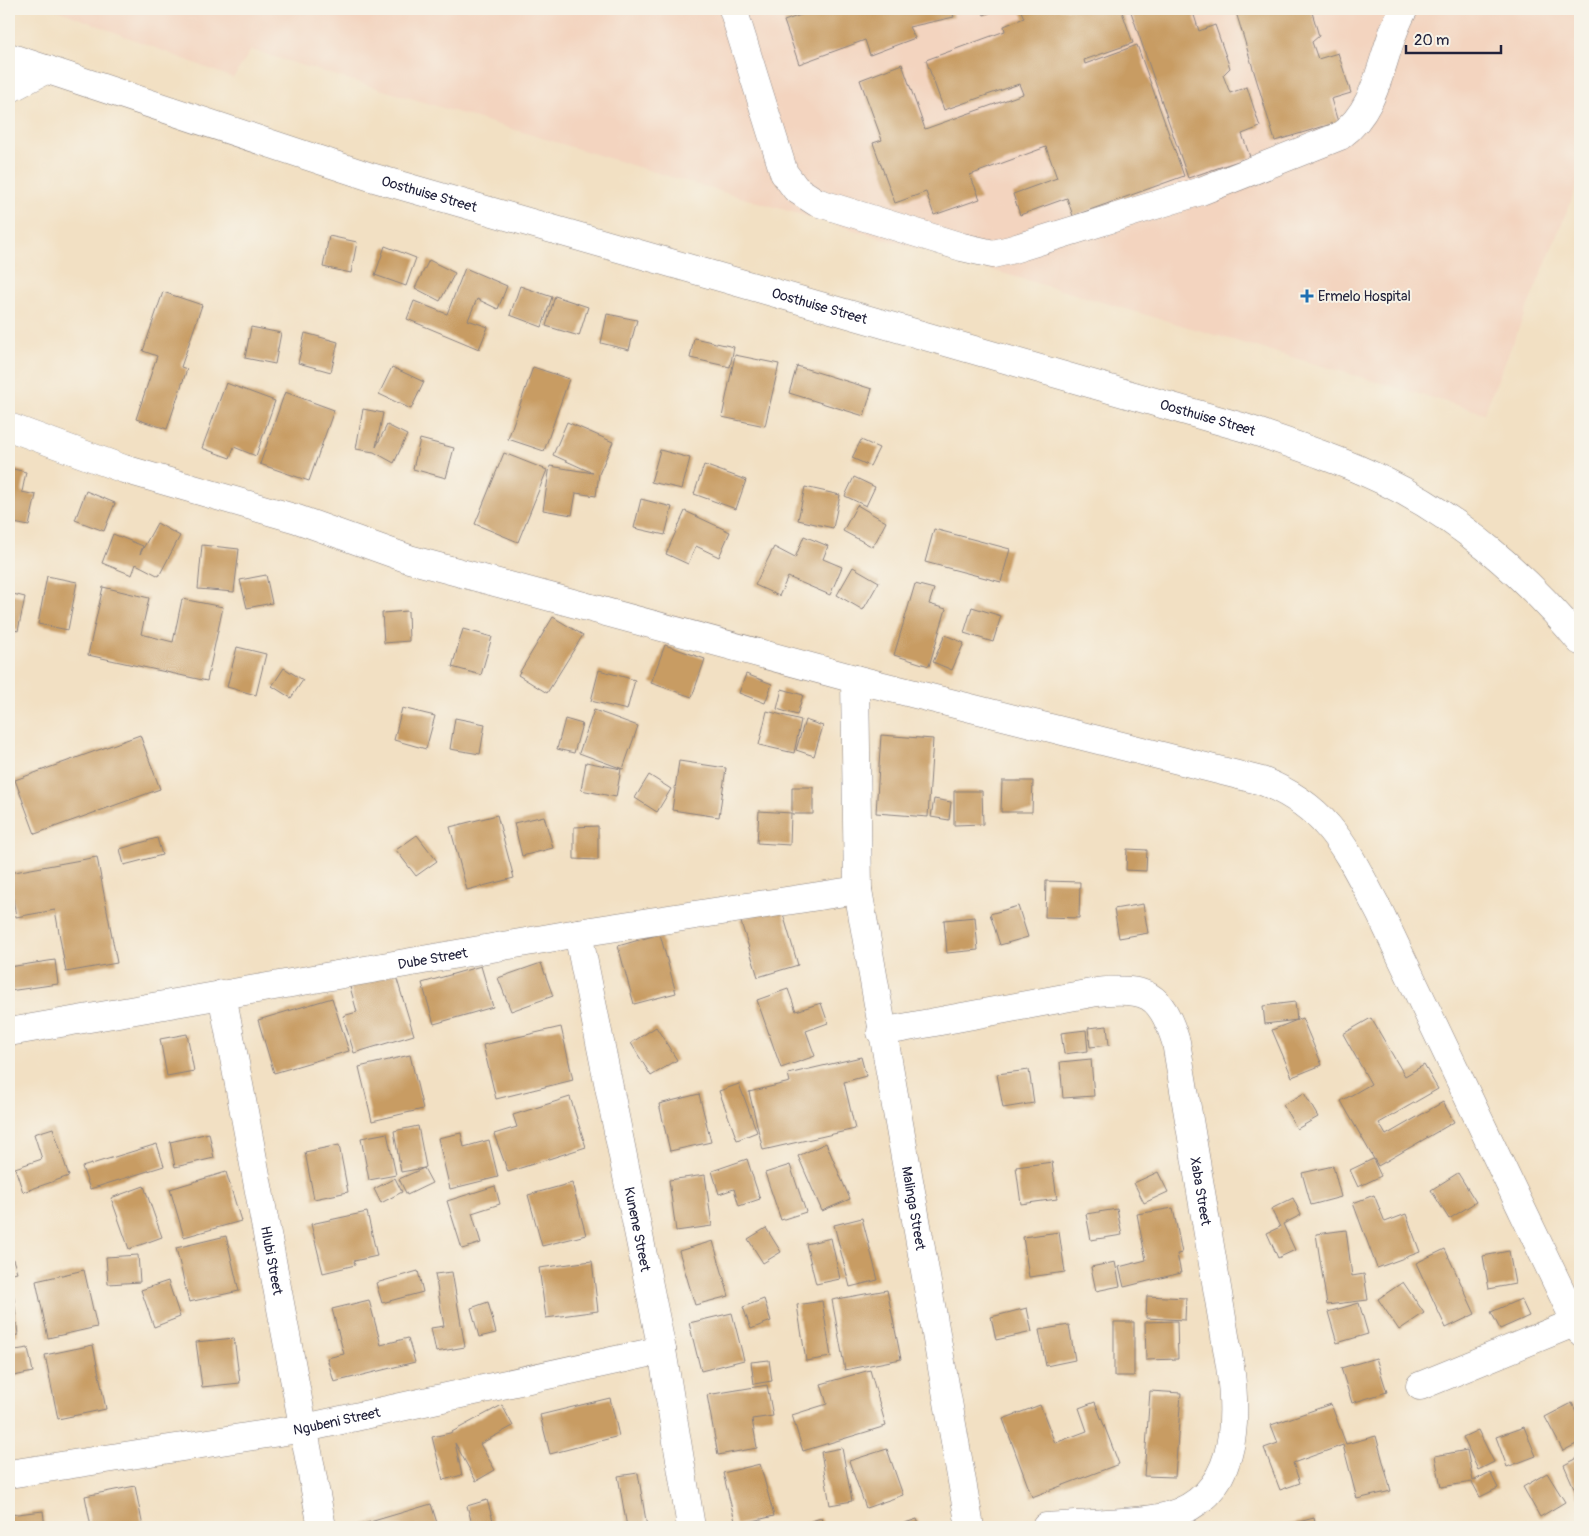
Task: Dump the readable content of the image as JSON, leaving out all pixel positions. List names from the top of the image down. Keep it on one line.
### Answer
{"streets":{"street":["Oosthuise Street","Dube Street","Xaba Street","Malinga Street","Kunene Street","Hlubi Street","Ngubeni Street"]},"crossings":[["Dube Street","Malinga Street"],["Dube Street","Kunene Street"],["Dube Street","Hlubi Street"],["Xaba Street","Malinga Street"],["Kunene Street","Ngubeni Street"],["Hlubi Street","Ngubeni Street"]],"places":{"health":["Ermelo Hospital"]},"scale_bar":"20 m"}
